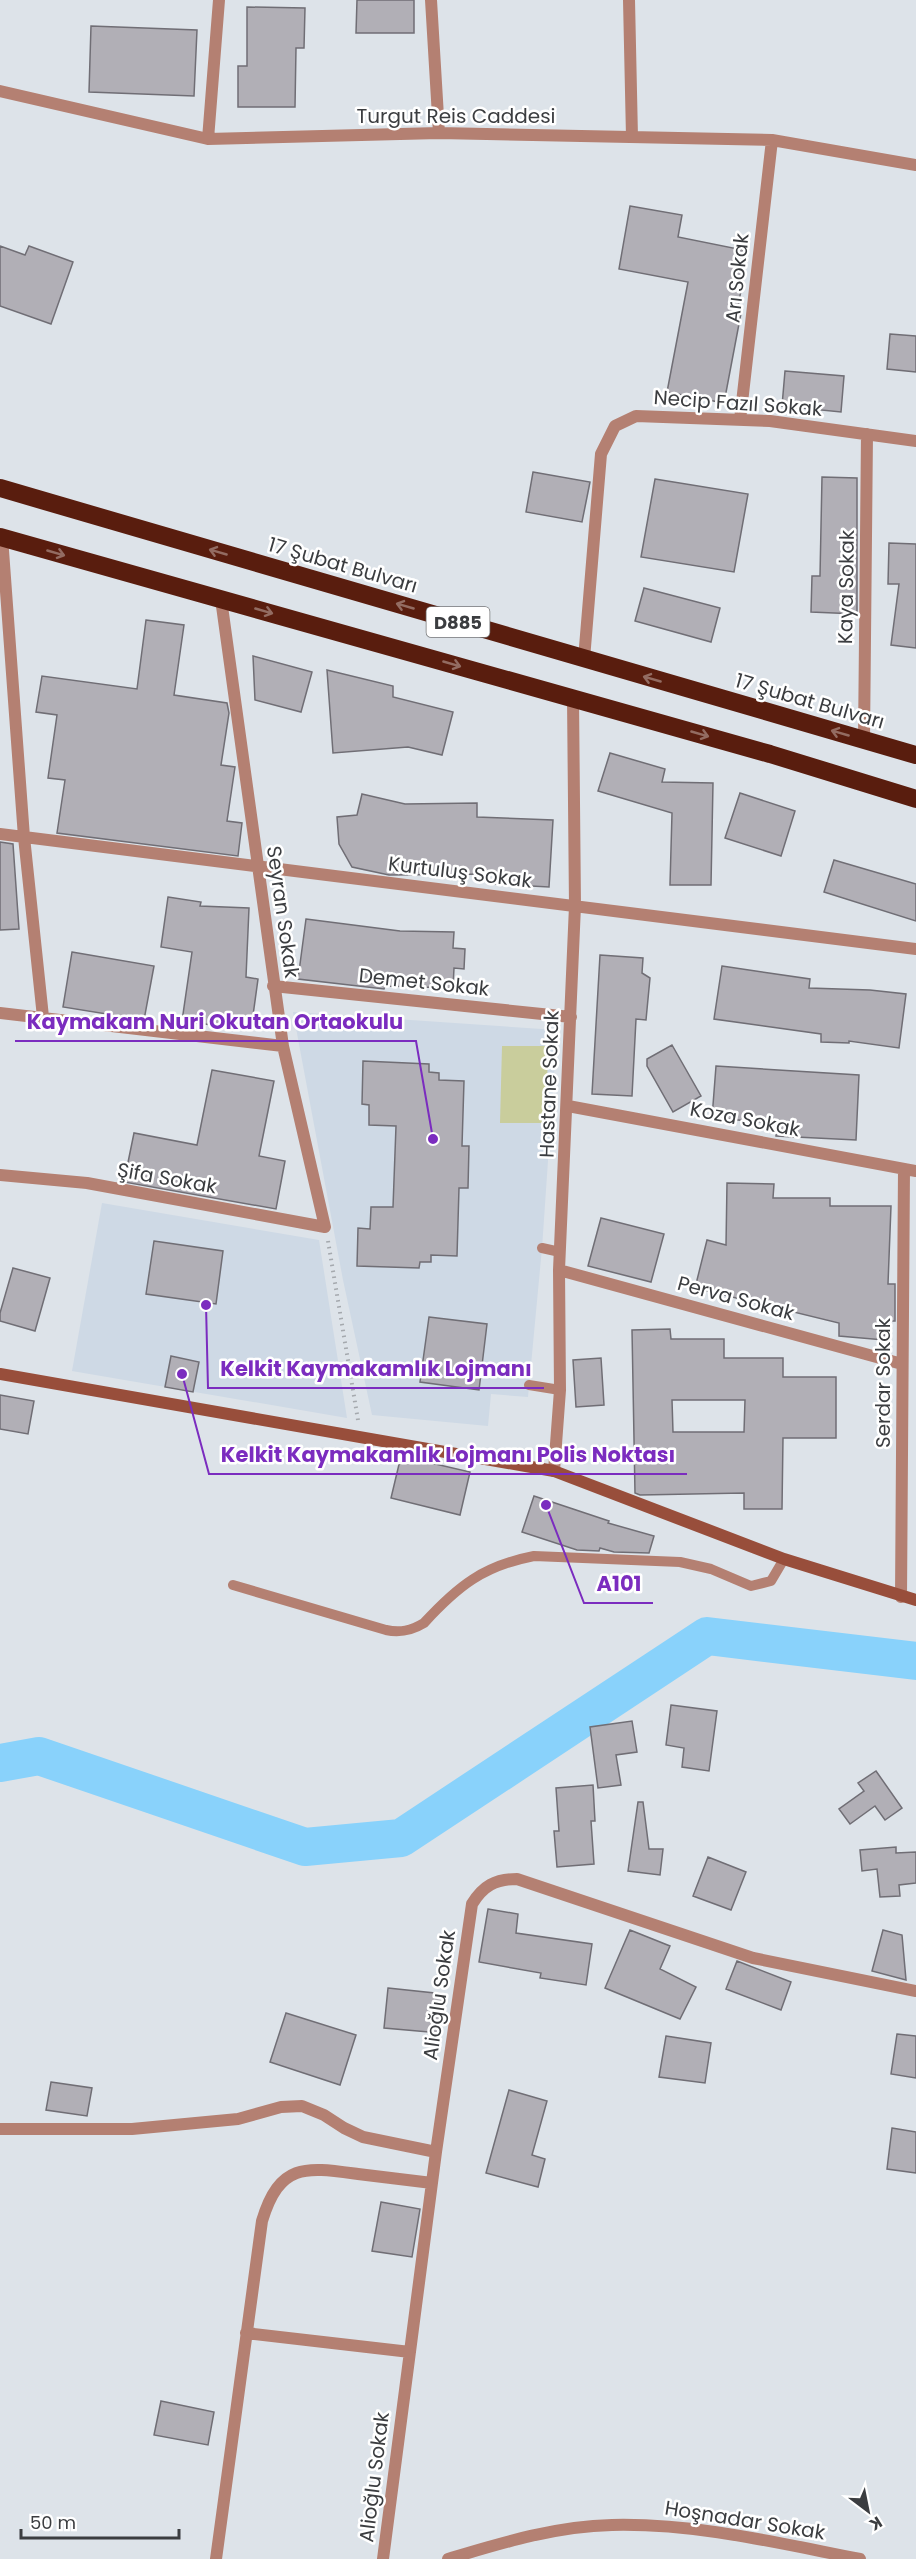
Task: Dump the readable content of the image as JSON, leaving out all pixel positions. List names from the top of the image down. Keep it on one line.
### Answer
{"streets":{"highway":["17 Şubat Bulvarı","D885"],"street":["Turgut Reis Caddesi","Arı Sokak","Necip Fazıl Sokak","Kaya Sokak","Kurtuluş Sokak","Seyran Sokak","Demet Sokak","Hastane Sokak","Koza Sokak","Şifa Sokak","Perva Sokak","Serdar Sokak","Alioğlu Sokak","Hoşnadar Sokak"]},"crossings":[["Turgut Reis Caddesi","Arı Sokak"],["Arı Sokak","Necip Fazıl Sokak"],["Necip Fazıl Sokak","17 Şubat Bulvarı"],["Necip Fazıl Sokak","Kaya Sokak"],["17 Şubat Bulvarı","Kaya Sokak"],["D885","Seyran Sokak"],["D885","Hastane Sokak"],["Kurtuluş Sokak","Seyran Sokak"],["Kurtuluş Sokak","Hastane Sokak"],["Seyran Sokak","Demet Sokak"],["Seyran Sokak","Şifa Sokak"],["Demet Sokak","Hastane Sokak"],["Hastane Sokak","Koza Sokak"],["Hastane Sokak","Perva Sokak"],["Koza Sokak","Serdar Sokak"],["Perva Sokak","Serdar Sokak"]],"places":["Kaymakam Nuri Okutan Ortaokulu","Kelkit Kaymakamlık Lojmanı","Kelkit Kaymakamlık Lojmanı Polis Noktası","A101"],"scale_bar":"50 m","north":"bottom right"}
